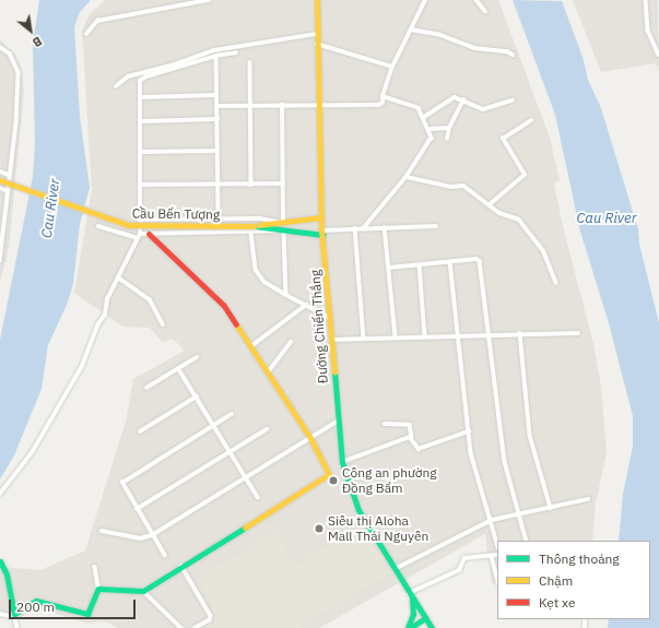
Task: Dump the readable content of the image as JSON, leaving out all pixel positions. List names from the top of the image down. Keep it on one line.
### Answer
{"streets":{"street":["Cầu Bến Tượng","Đường Chiến Thắng"]},"water":["Cau River"],"places":["Công an phường Đồng Bẩm","Siêu thị Aloha Mall Thái Nguyên"],"legend":["Thông thoáng","Chậm","Kẹt xe"],"scale_bar":"200 m","north":"bottom right"}
